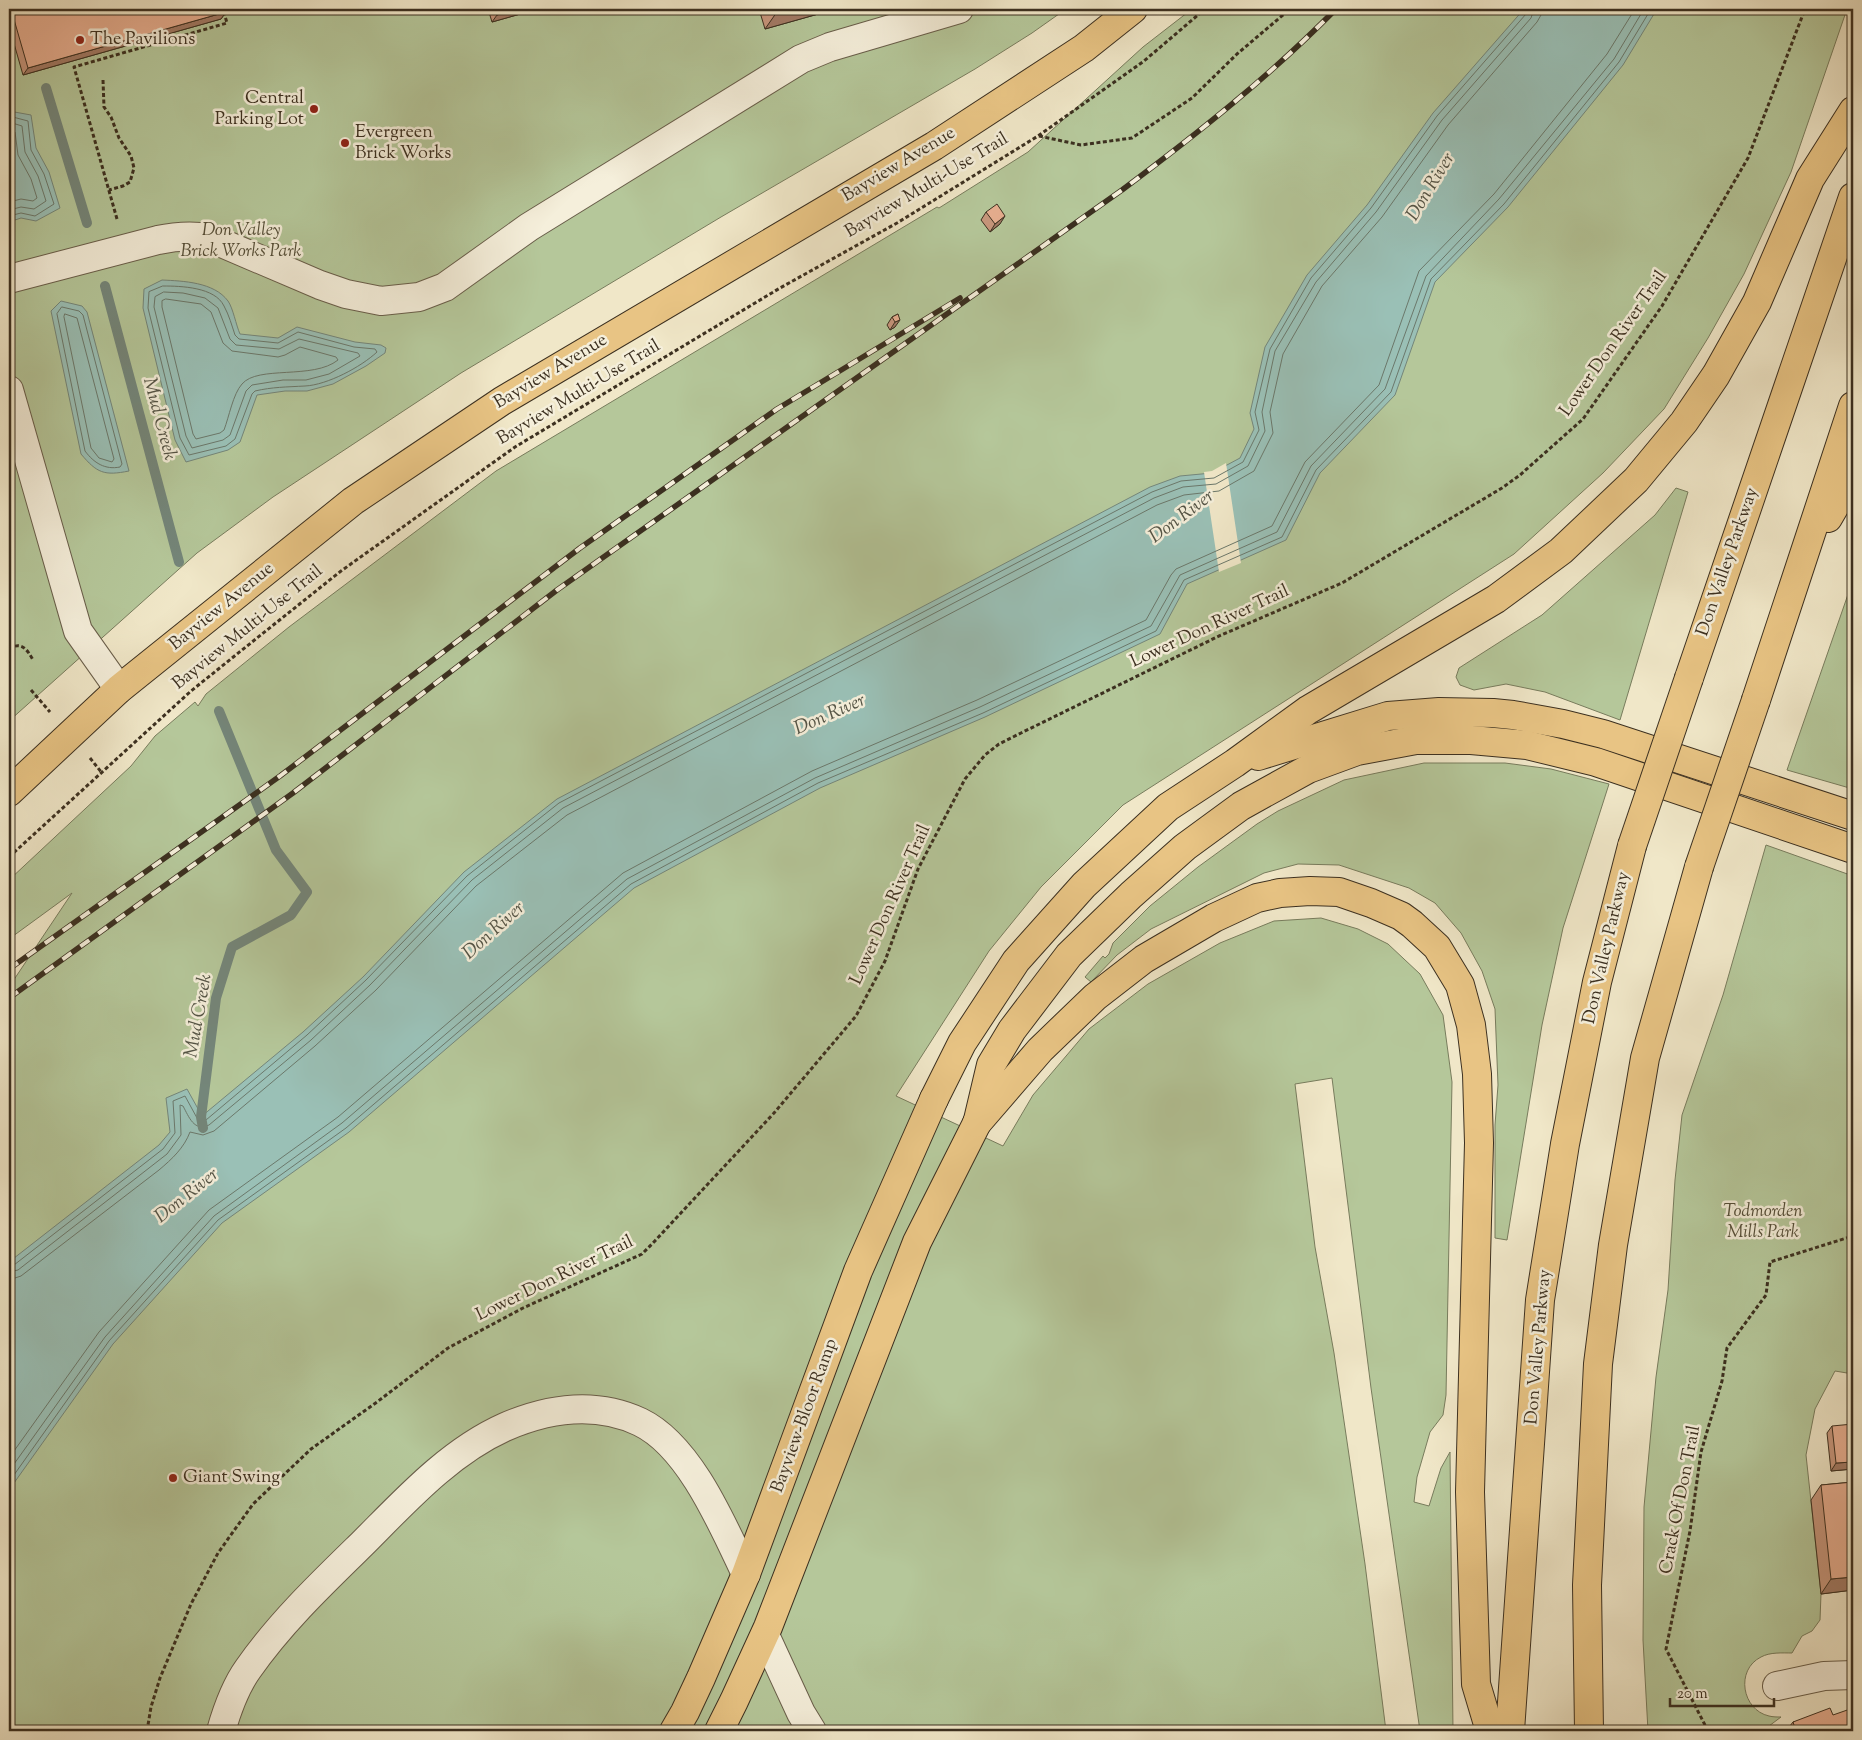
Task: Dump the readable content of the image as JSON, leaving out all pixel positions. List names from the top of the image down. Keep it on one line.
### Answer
{"streets":{"main road":["Bayview Avenue","Don Valley Parkway","Bayview-Bloor Ramp"],"path":["Bayview Multi-Use Trail","Lower Don River Trail","Crack Of Don Trail"]},"water":["Don River","Mud Creek"],"parks":["Don Valley Brick Works Park","Todmorden Mills Park"],"places":["The Pavilions","Central Parking Lot","Evergreen Brick Works","Giant Swing"],"scale_bar":"20 m"}
